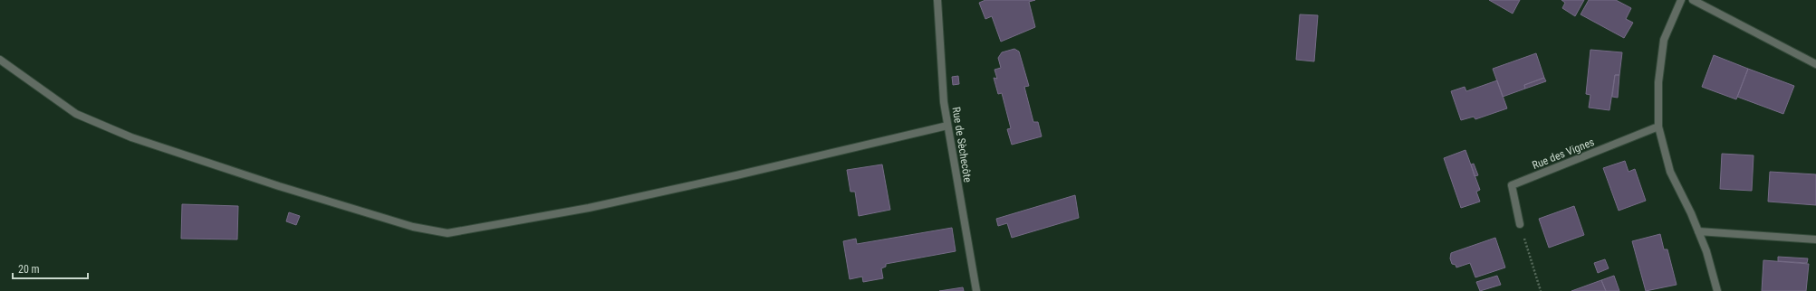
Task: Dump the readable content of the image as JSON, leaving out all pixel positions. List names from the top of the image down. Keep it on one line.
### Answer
{"streets":{"street":["Rue de Sèchecôte","Rue des Vignes"]},"scale_bar":"20 m"}
